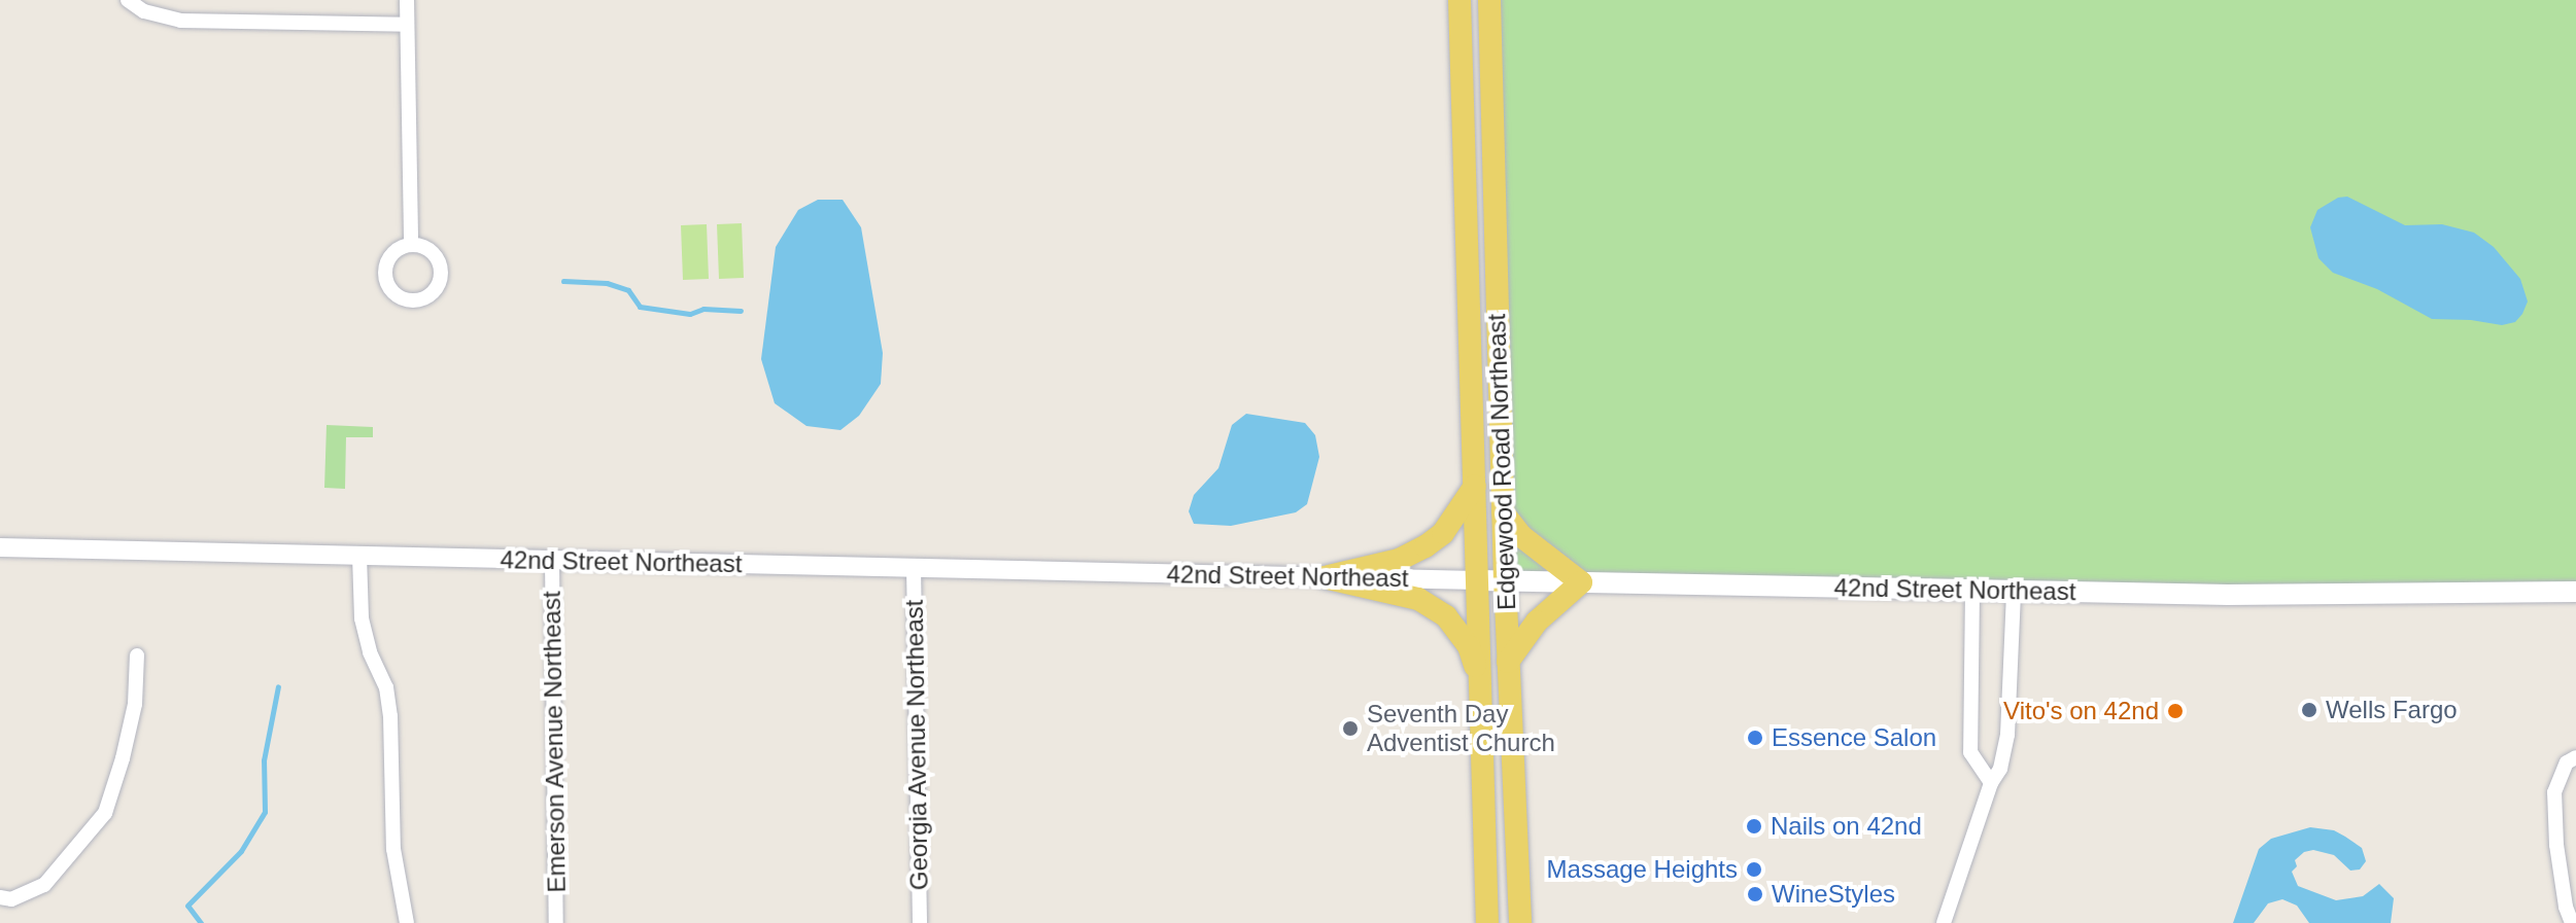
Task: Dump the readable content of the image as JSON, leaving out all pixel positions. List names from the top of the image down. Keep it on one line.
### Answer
{"streets":{"main road":["Edgewood Road Northeast","42nd Street Northeast"],"street":["Emerson Avenue Northeast","Georgia Avenue Northeast"]},"crossings":[["Edgewood Road Northeast","42nd Street Northeast"],["42nd Street Northeast","Emerson Avenue Northeast"],["42nd Street Northeast","Georgia Avenue Northeast"]],"places":["Wells Fargo","Vito's on 42nd","Seventh Day Adventist Church","Essence Salon","Nails on 42nd","Massage Heights","WineStyles"]}
